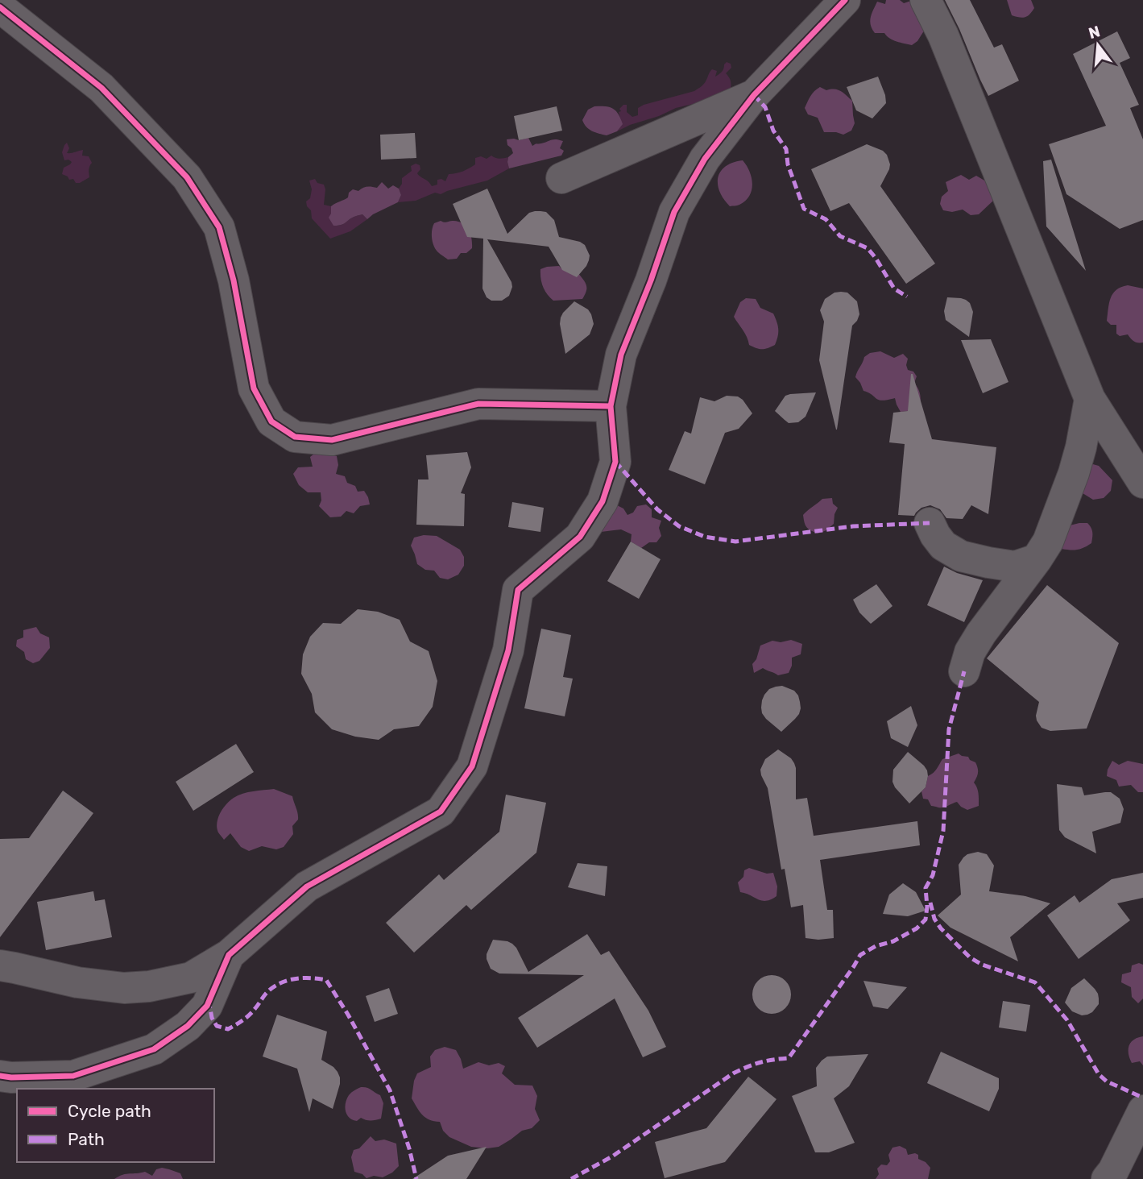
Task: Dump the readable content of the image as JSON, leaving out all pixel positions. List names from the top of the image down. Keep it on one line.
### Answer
{"legend":["Cycle path","Path"],"north":"top"}
